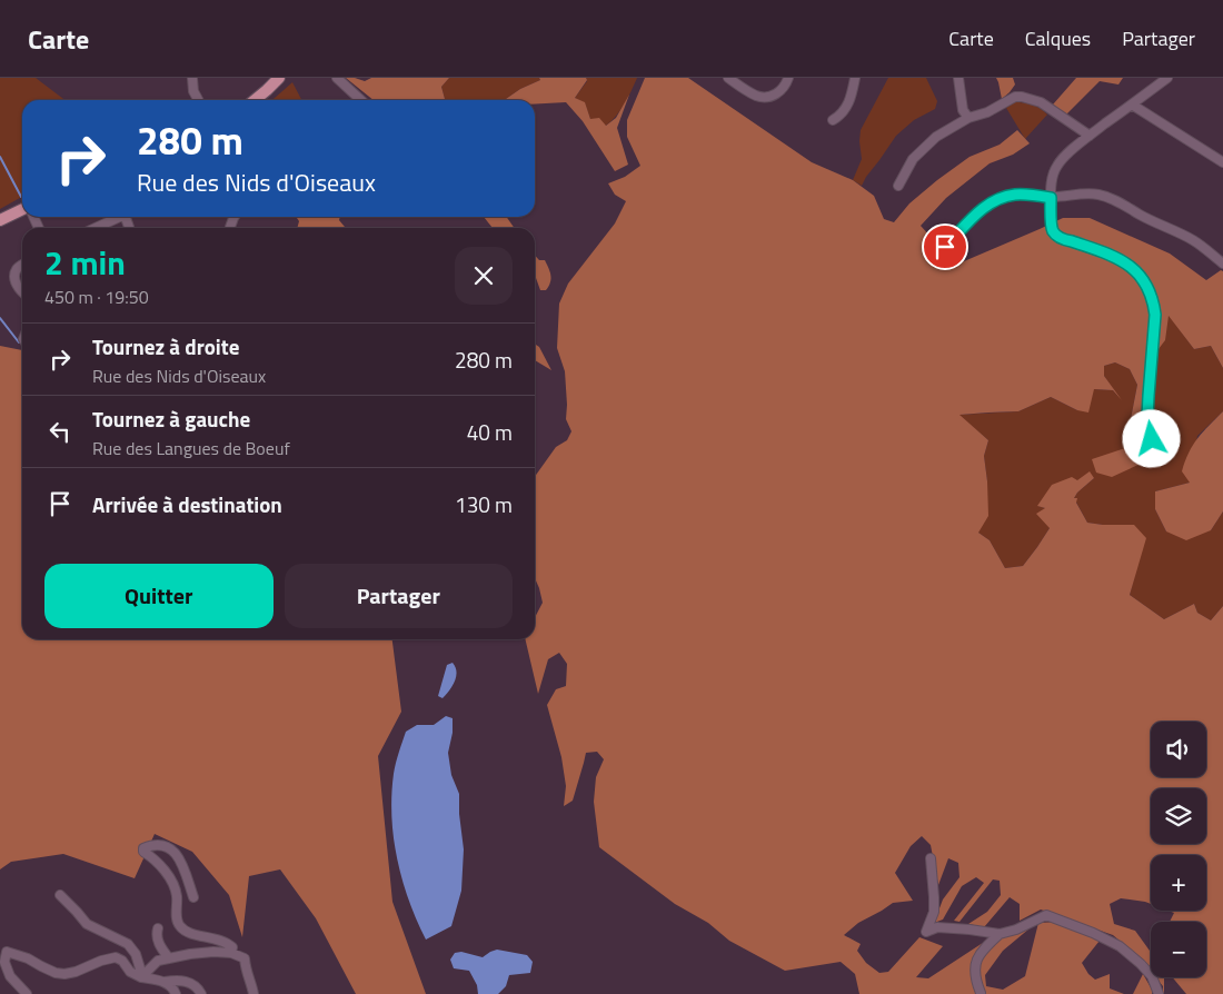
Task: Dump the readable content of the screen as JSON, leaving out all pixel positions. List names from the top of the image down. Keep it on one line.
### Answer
{"page":{"header":"Carte","nav":["Carte","Calques","Partager"],"turn":["280 m","Rue des Nids d'Oiseaux"],"heading":["2 min","450 m · 19:50"],"list":[{"name":"Tournez à droite","note":"Rue des Nids d'Oiseaux","value":"280 m"},{"name":"Tournez à gauche","note":"Rue des Langues de Boeuf","value":"40 m"},{"name":"Arrivée à destination","value":"130 m"}],"buttons":["Quitter","Partager"],"map_buttons":["+","−"]}}
